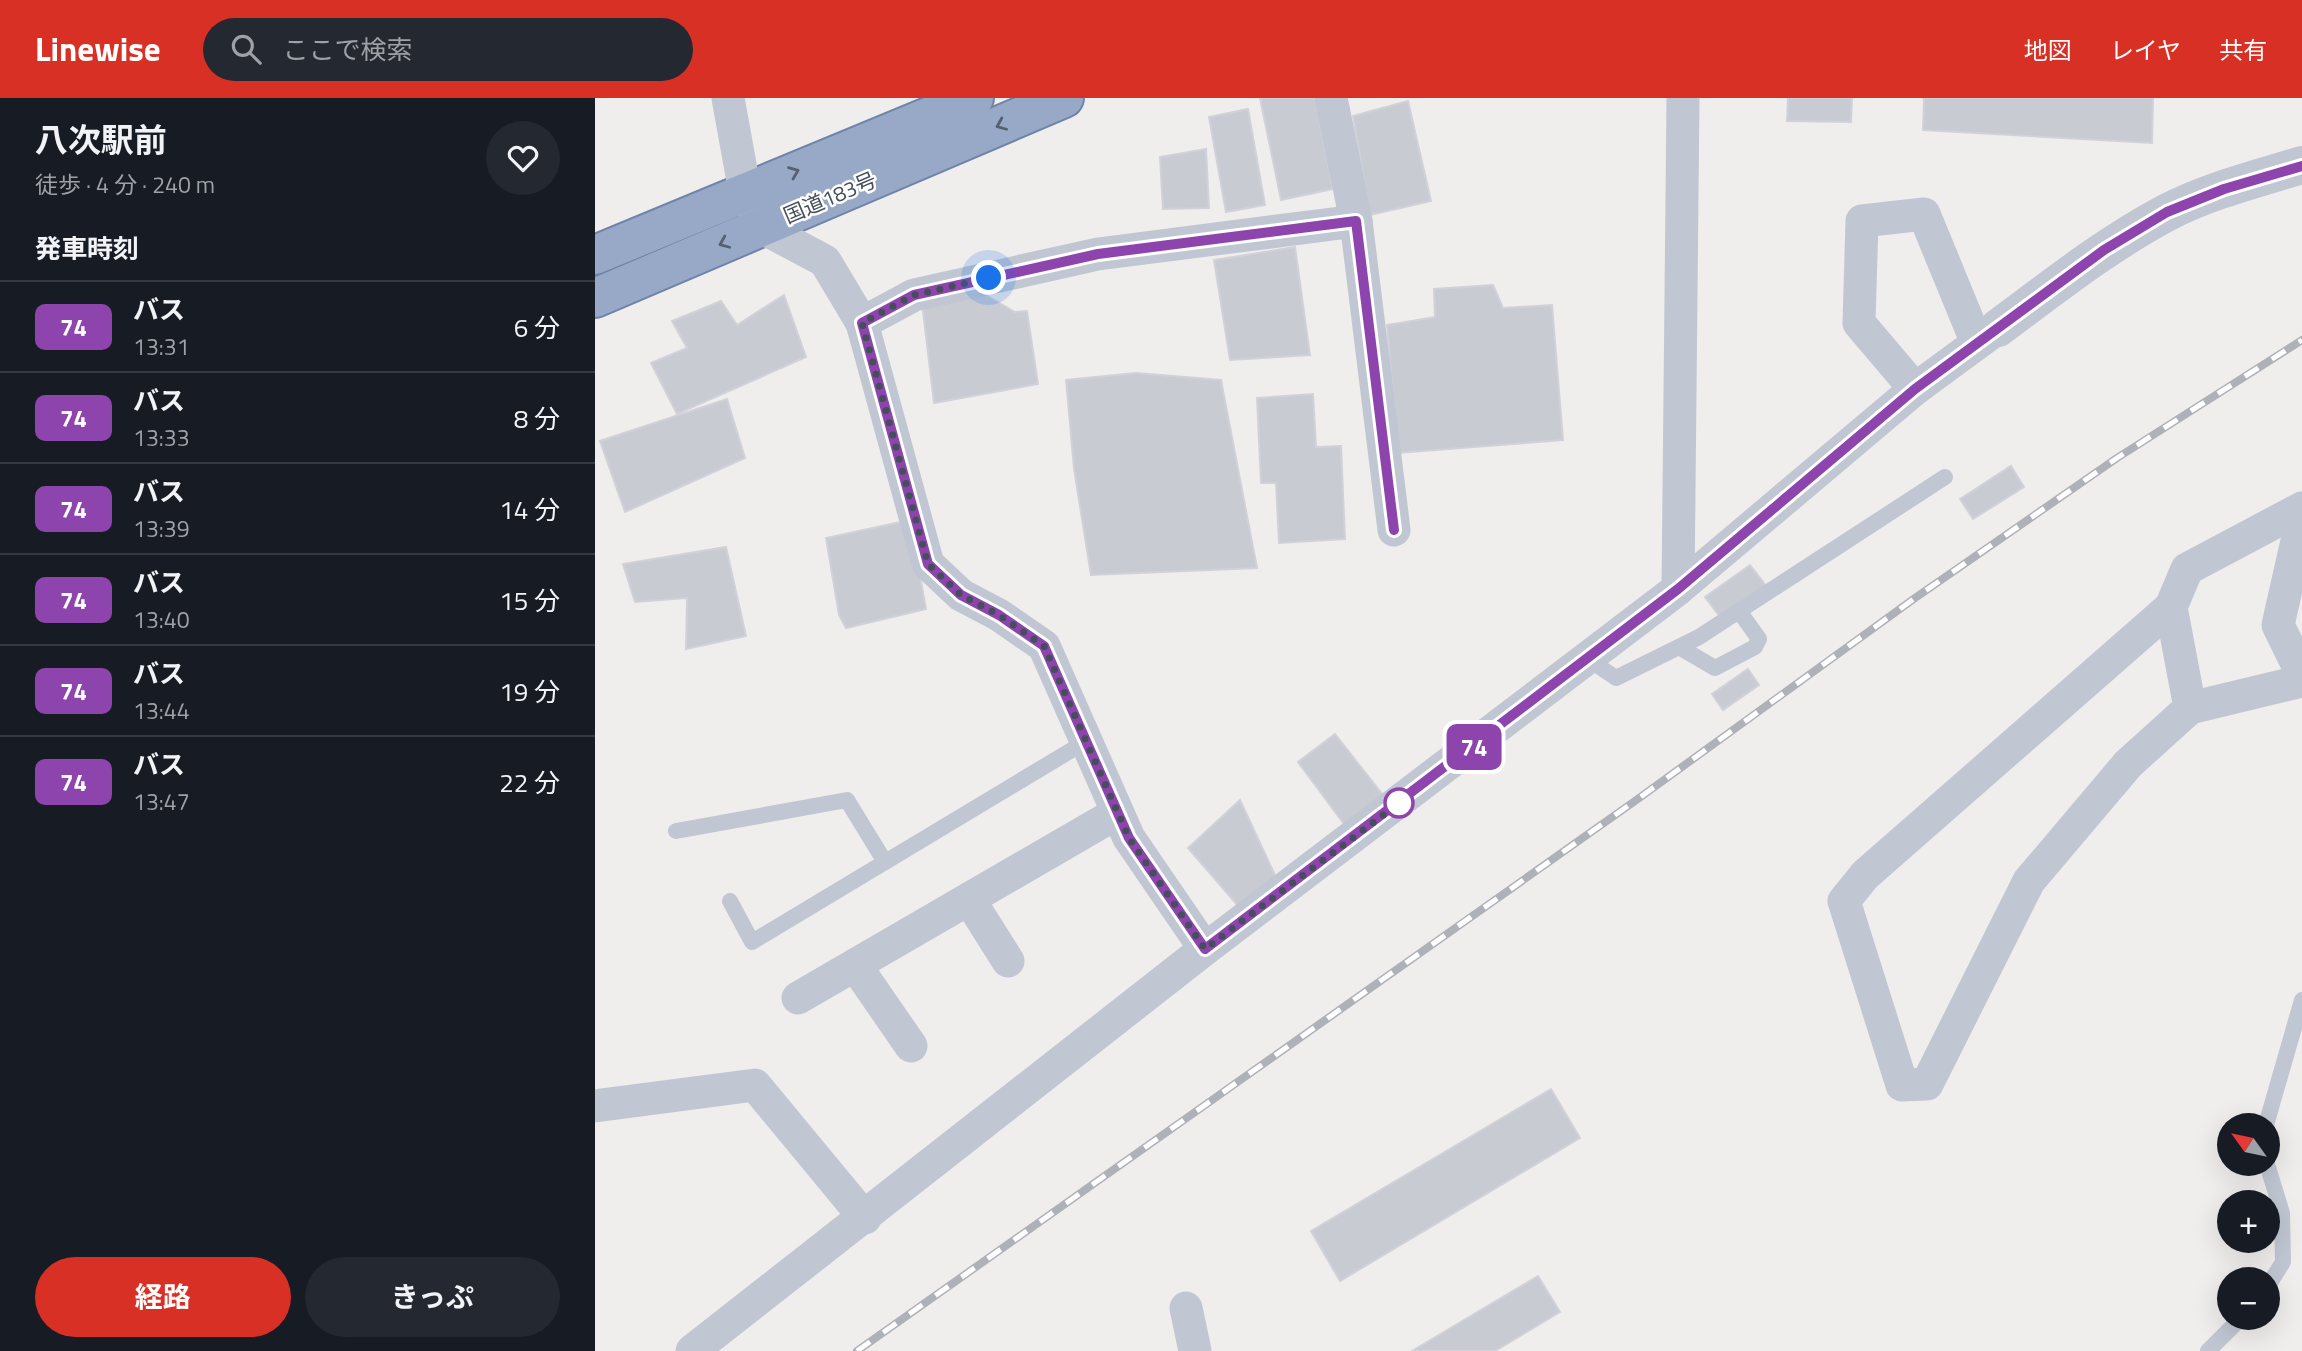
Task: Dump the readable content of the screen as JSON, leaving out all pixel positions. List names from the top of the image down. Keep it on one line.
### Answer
{"streets":{"highway":["国道183号"]},"lines":["bus line 74"],"north":"top left","page":{"header":"Linewise","search":"ここで検索","nav":["地図","レイヤ","共有"],"heading":[["八次駅前","徒歩 · 4 分 · 240 m"],"発車時刻"],"on_map":"74","list":[{"mark":"74","name":"バス","note":"13:31","value":"6 分"},{"mark":"74","name":"バス","note":"13:33","value":"8 分"},{"mark":"74","name":"バス","note":"13:39","value":"14 分"},{"mark":"74","name":"バス","note":"13:40","value":"15 分"},{"mark":"74","name":"バス","note":"13:44","value":"19 分"},{"mark":"74","name":"バス","note":"13:47","value":"22 分"}],"map_buttons":["+","−"],"buttons":["経路","きっぷ"]}}
